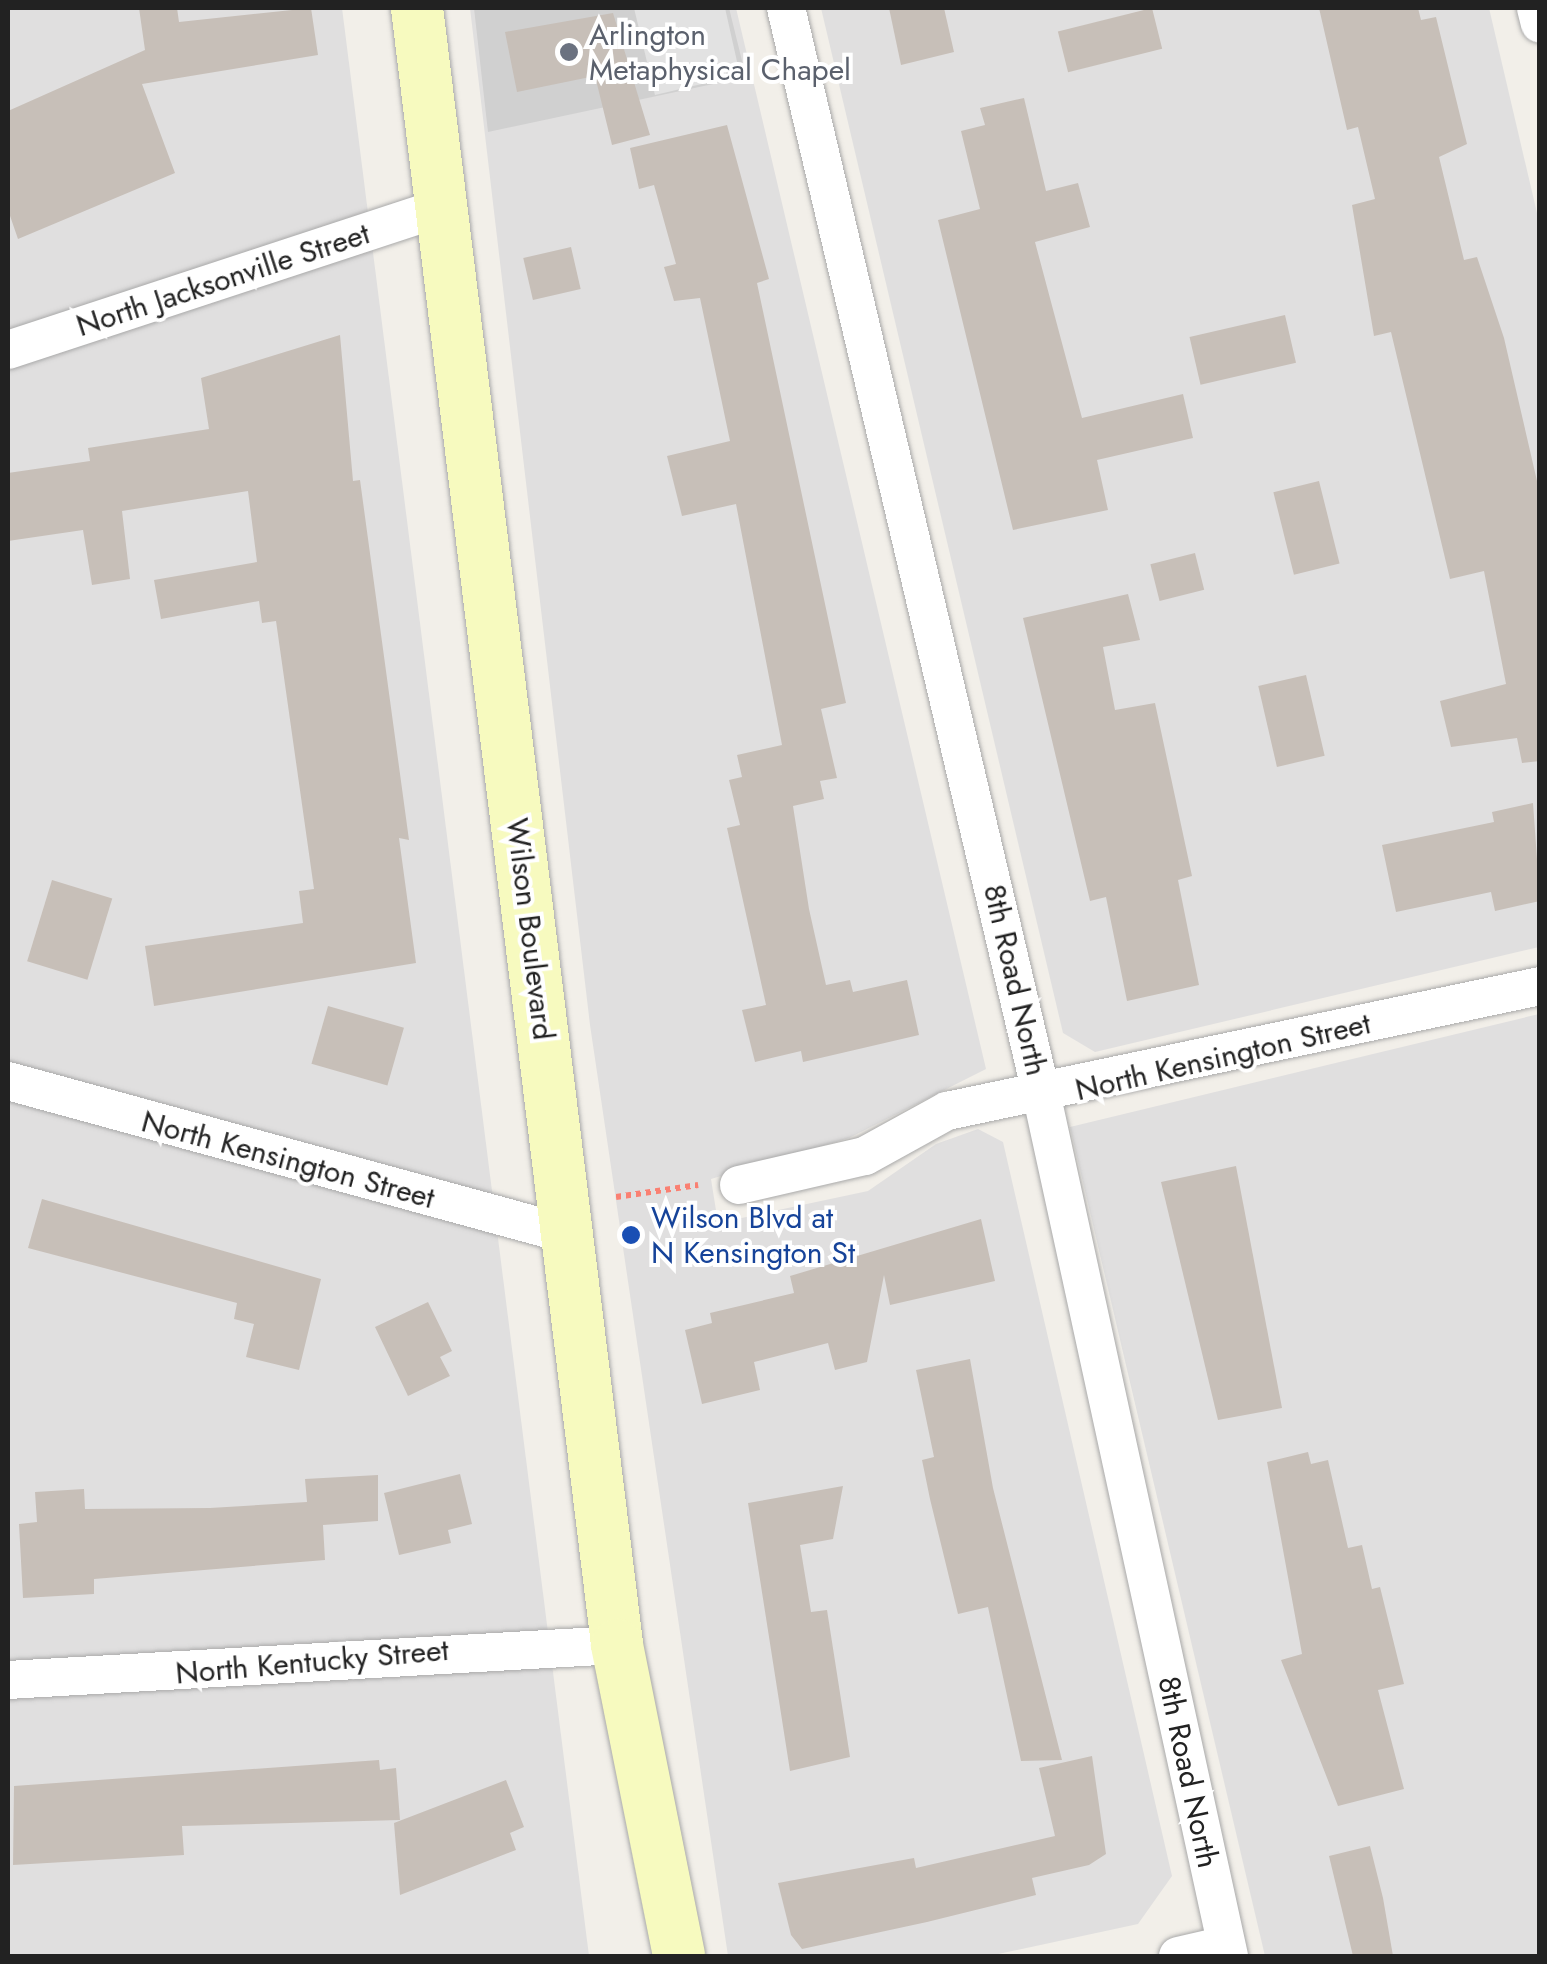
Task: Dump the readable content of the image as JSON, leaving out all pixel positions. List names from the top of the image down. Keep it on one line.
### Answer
{"streets":{"main road":["Wilson Boulevard"],"street":["North Jacksonville Street","8th Road North","North Kensington Street","North Kentucky Street"]},"crossings":[["North Jacksonville Street","Wilson Boulevard"],["Wilson Boulevard","North Kensington Street"],["Wilson Boulevard","North Kentucky Street"],["8th Road North","North Kensington Street"]],"places":["Arlington Metaphysical Chapel","Wilson Blvd at N Kensington St"]}
